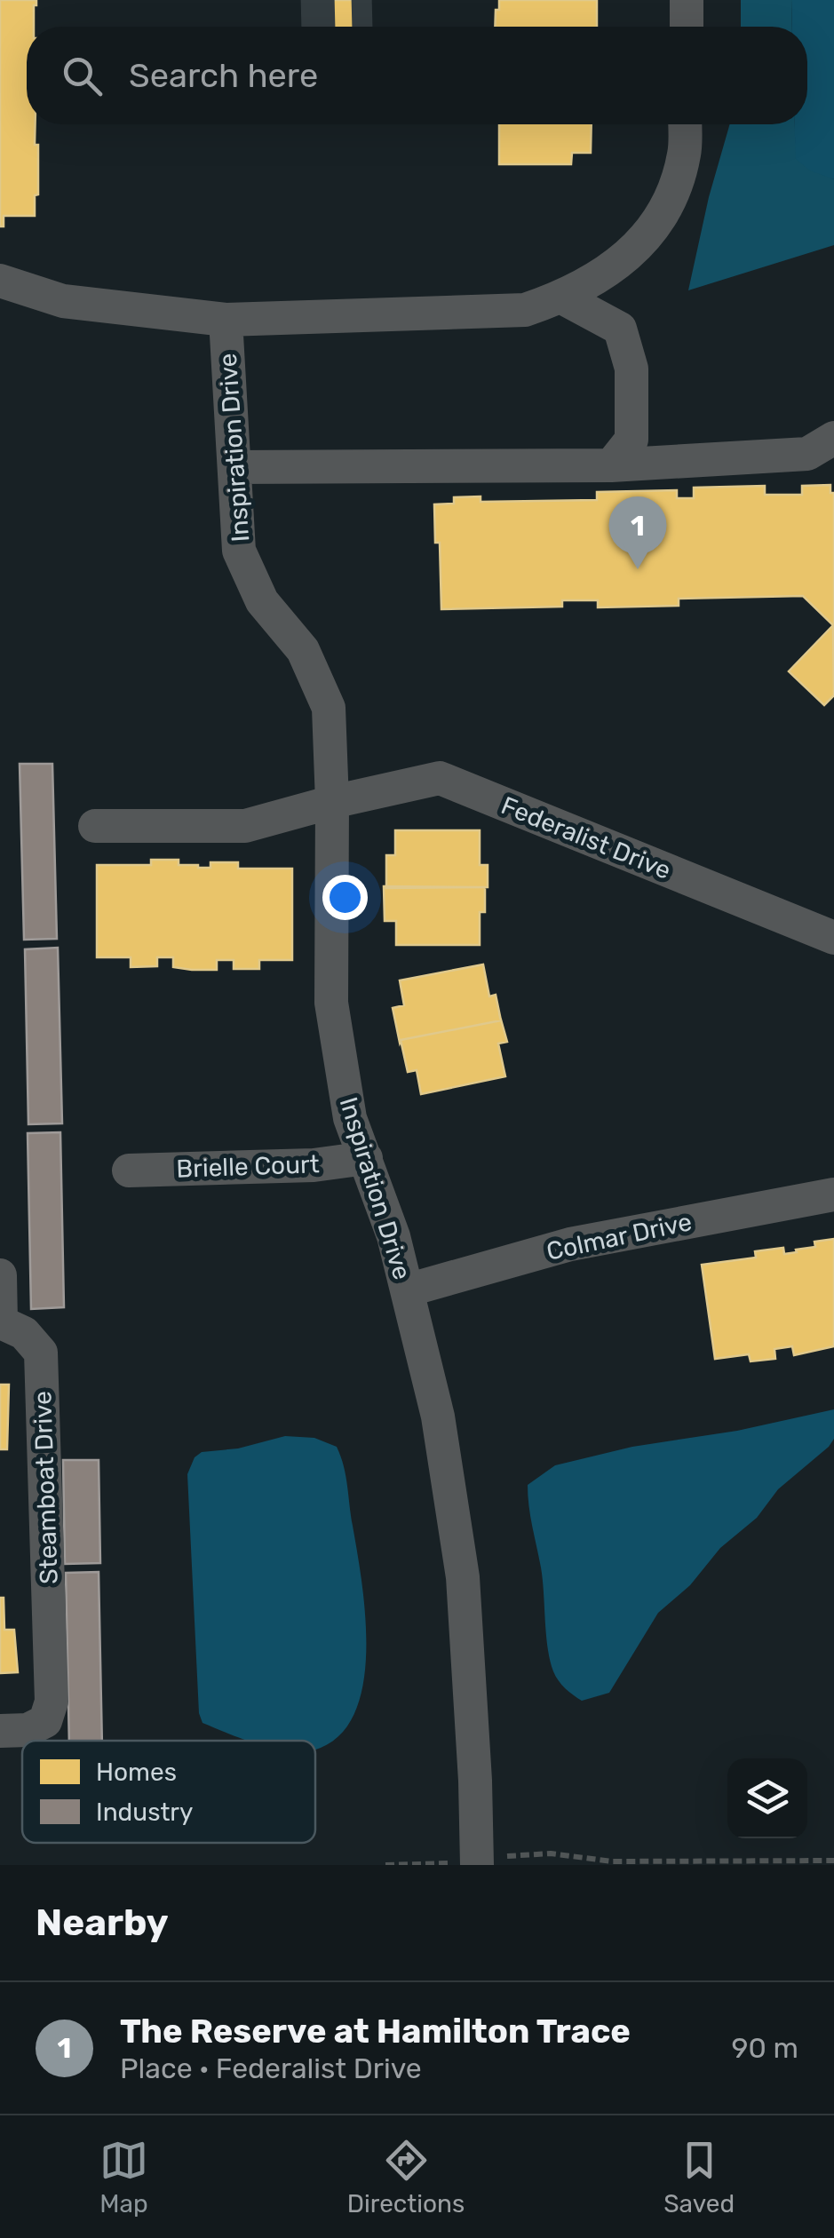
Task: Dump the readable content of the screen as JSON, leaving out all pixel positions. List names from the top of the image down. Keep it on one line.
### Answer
{"streets":{"street":["Inspiration Drive","Federalist Drive","Brielle Court","Colmar Drive","Steamboat Drive"]},"crossings":[["Inspiration Drive","Federalist Drive"],["Inspiration Drive","Brielle Court"],["Inspiration Drive","Colmar Drive"]],"legend":["Homes","Industry"],"page":{"search":"Search here","pins":"1","heading":"Nearby","list":[{"mark":"1","name":"The Reserve at Hamilton Trace","note":"Place · Federalist Drive","value":"90 m"}],"nav":["Map","Directions","Saved"]}}
